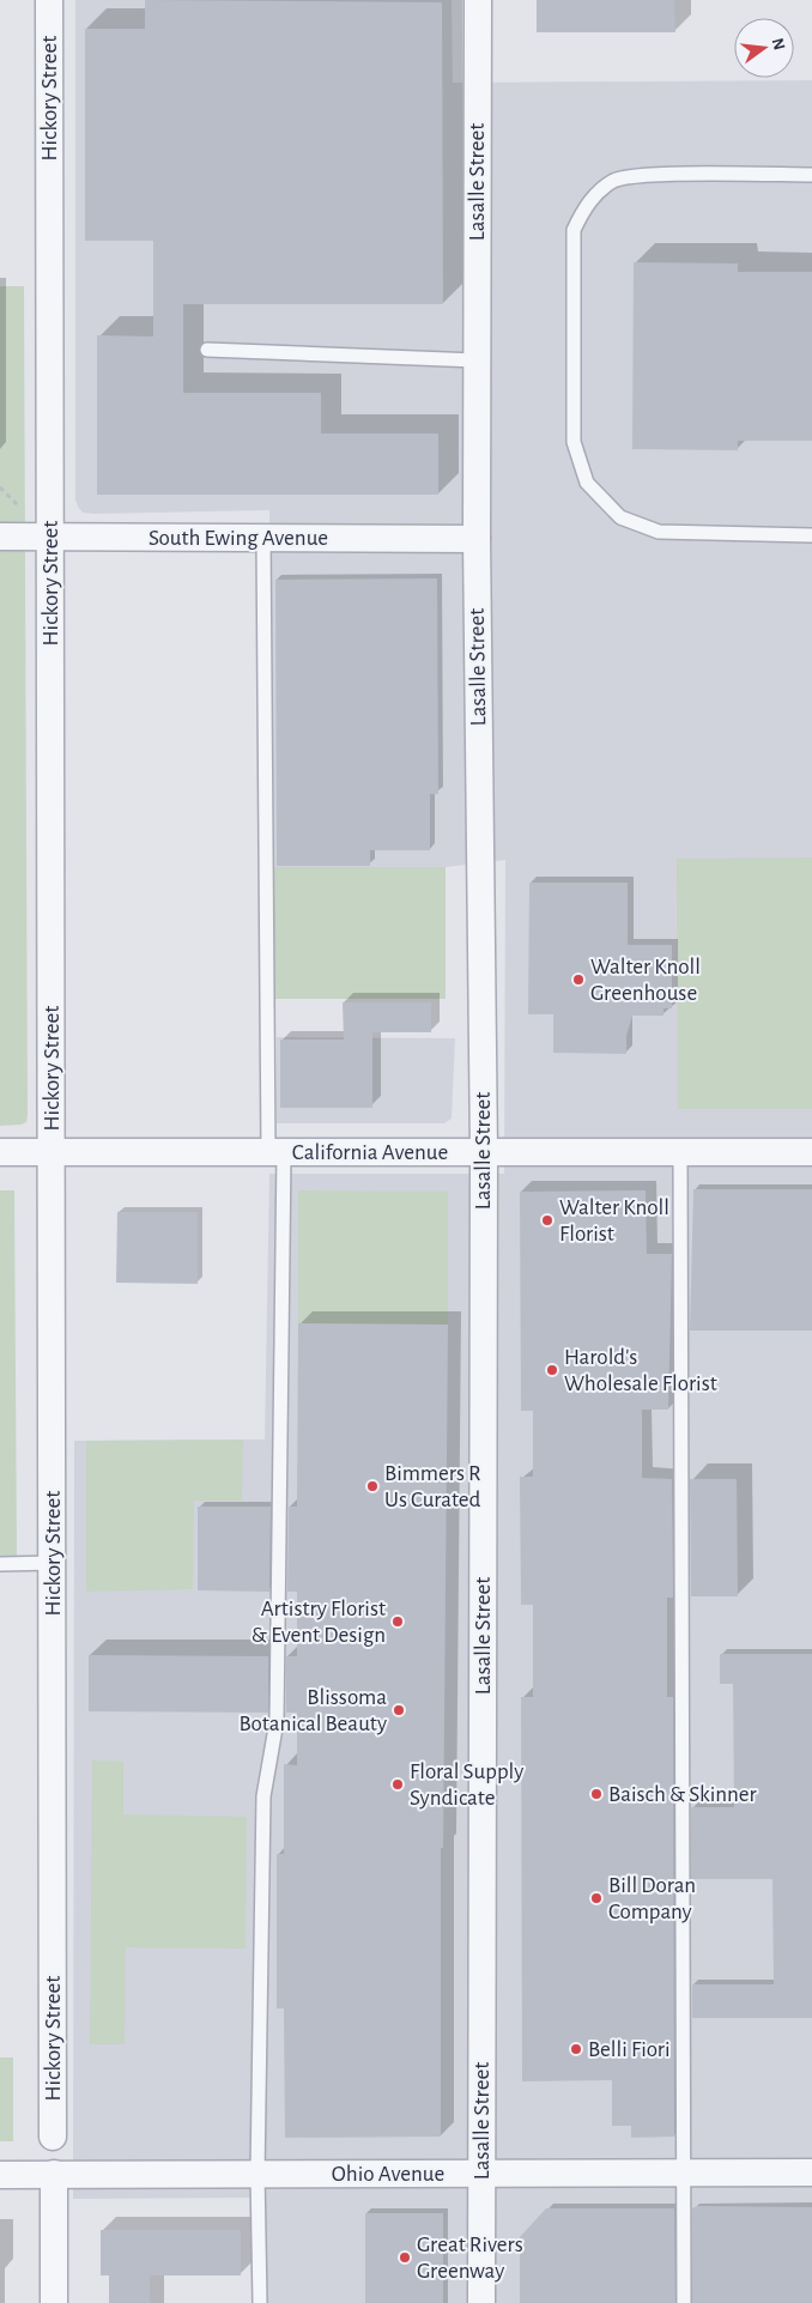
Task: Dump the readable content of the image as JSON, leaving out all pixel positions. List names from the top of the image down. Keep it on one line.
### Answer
{"streets":{"street":["Hickory Street","Lasalle Street","South Ewing Avenue","California Avenue","Ohio Avenue"]},"crossings":[["Hickory Street","South Ewing Avenue"],["Hickory Street","California Avenue"],["Lasalle Street","South Ewing Avenue"],["Lasalle Street","California Avenue"],["Lasalle Street","Ohio Avenue"]],"places":["Walter Knoll Greenhouse","Walter Knoll Florist","Harold's Wholesale Florist","Bimmers R Us Curated","Artistry Florist & Event Design","Blissoma Botanical Beauty","Floral Supply Syndicate","Baisch & Skinner","Bill Doran Company","Belli Fiori","Great Rivers Greenway"],"north":"right"}
